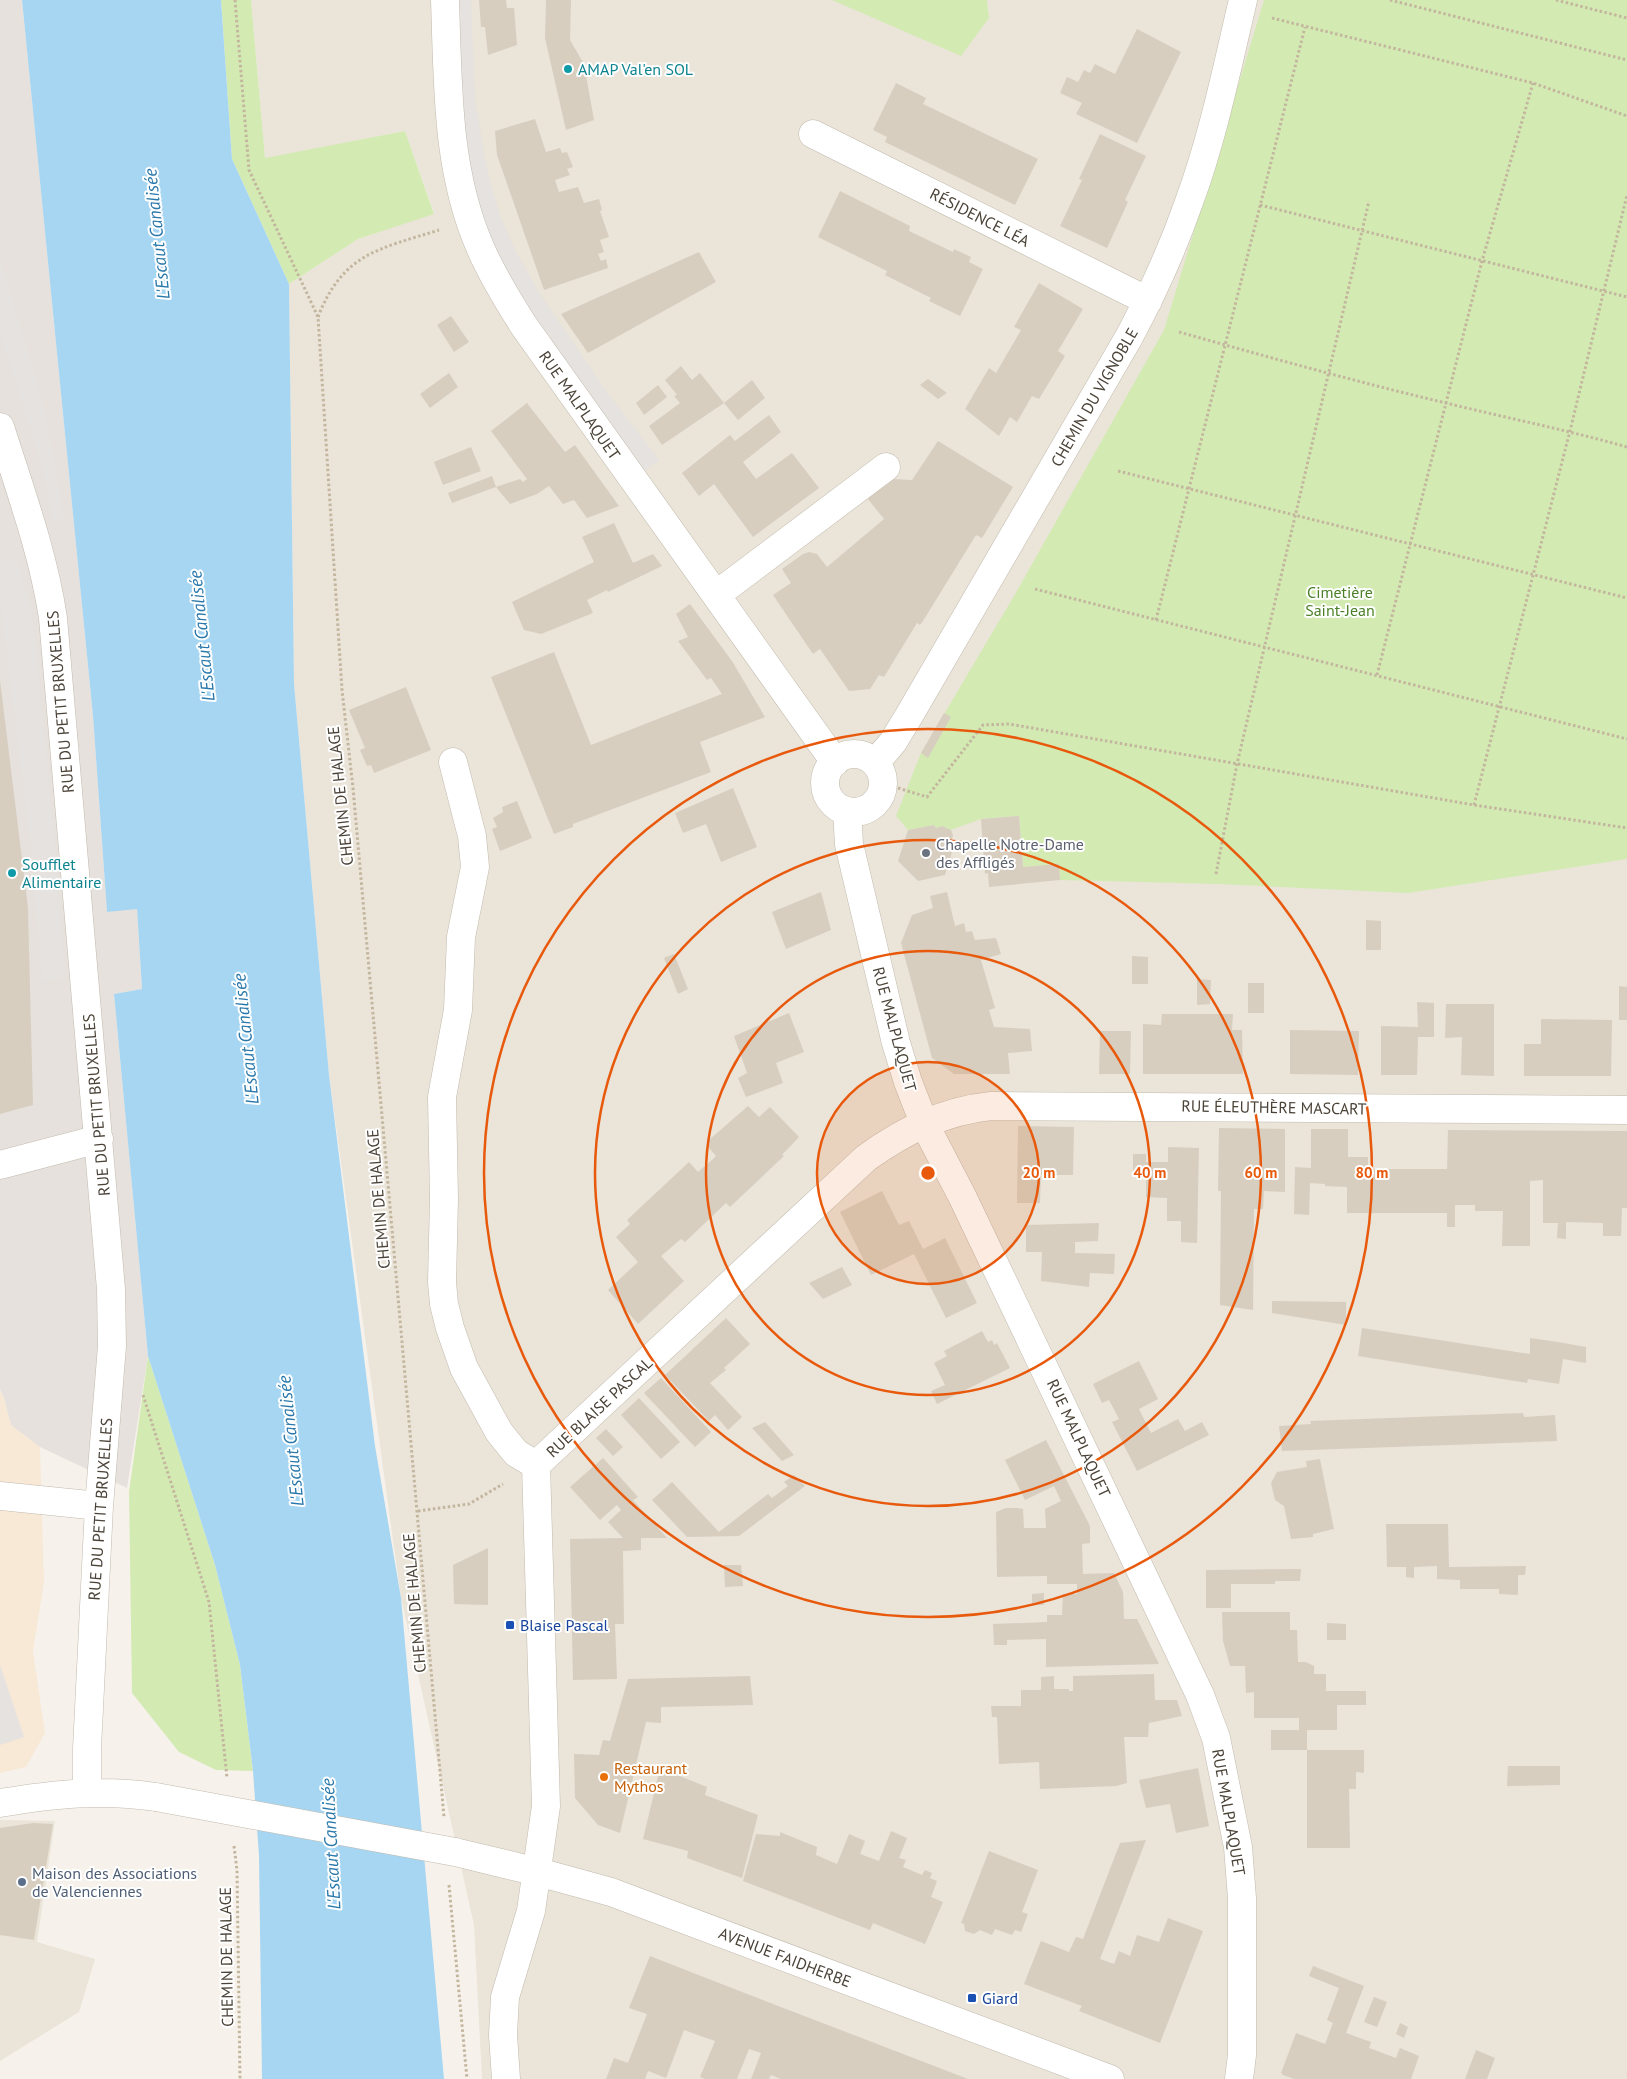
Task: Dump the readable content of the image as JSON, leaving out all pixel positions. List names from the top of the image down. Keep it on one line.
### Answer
{"streets":{"street":["RÉSIDENCE LÉA","CHEMIN DU VIGNOBLE","RUE MALPLAQUET","RUE DU PETIT BRUXELLES","RUE ÉLEUTHÈRE MASCART","RUE BLAISE PASCAL","AVENUE FAIDHERBE"],"path":["CHEMIN DE HALAGE"]},"crossings":[["RÉSIDENCE LÉA","CHEMIN DU VIGNOBLE"],["CHEMIN DU VIGNOBLE","RUE MALPLAQUET"],["RUE MALPLAQUET","RUE ÉLEUTHÈRE MASCART"],["RUE MALPLAQUET","RUE BLAISE PASCAL"],["RUE DU PETIT BRUXELLES","AVENUE FAIDHERBE"],["RUE ÉLEUTHÈRE MASCART","RUE BLAISE PASCAL"],["RUE BLAISE PASCAL","AVENUE FAIDHERBE"]],"water":["L'Escaut Canalisée"],"parks":["Cimetière Saint-Jean"],"places":{"other":["AMAP Val'en SOL","Chapelle Notre-Dame des Affligés","Soufflet Alimentaire","Restaurant Mythos","Maison des Associations de Valenciennes"],"transit":["Blaise Pascal","Giard"]},"rings":["20 m","40 m","60 m","80 m"]}
